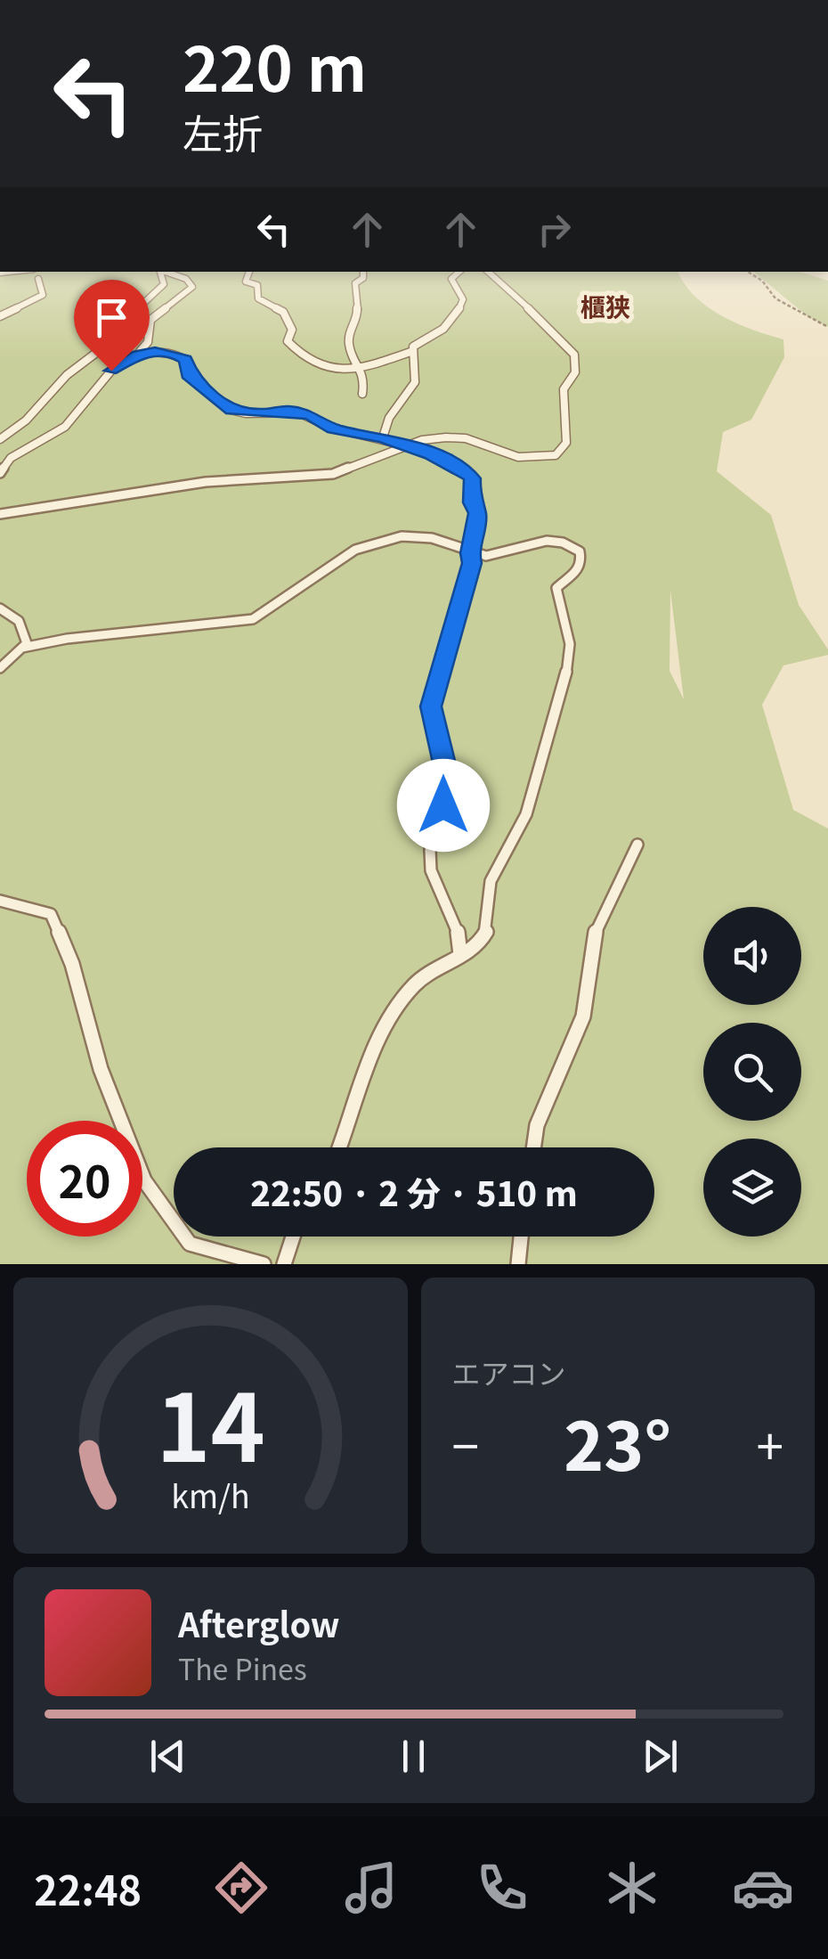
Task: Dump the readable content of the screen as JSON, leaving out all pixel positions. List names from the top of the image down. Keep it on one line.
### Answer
{"districts":["櫃狭"],"page":{"turn":["220 m","左折"],"limit":"20","trip":"22:50 · 2 分 · 510 m","tile":"エアコン","heat":["−","23°","+"],"song":["Afterglow","The Pines"],"tabs":"22:48","gauge":["14","km/h"]}}
